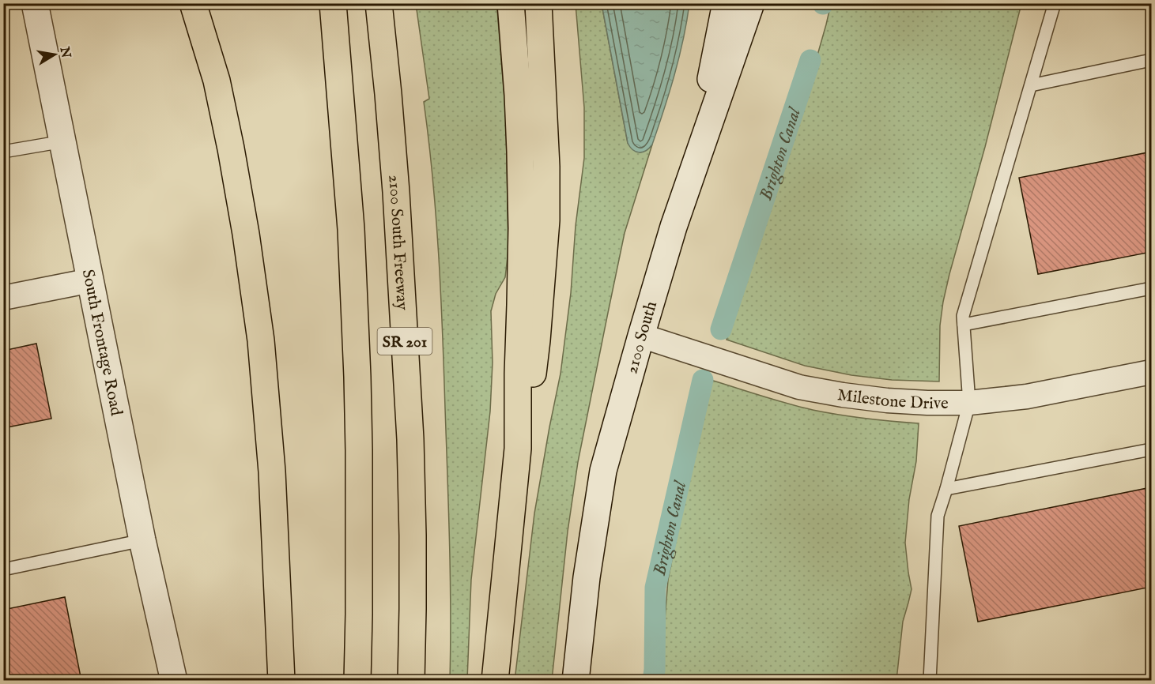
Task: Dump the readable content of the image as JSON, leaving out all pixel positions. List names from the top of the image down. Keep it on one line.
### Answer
{"streets":{"highway":["2100 South Freeway","SR 201"],"main road":["2100 South","South Frontage Road"],"street":["Milestone Drive"]},"crossings":[["2100 South","Milestone Drive"]],"water":["Brighton Canal"],"north":"right"}
